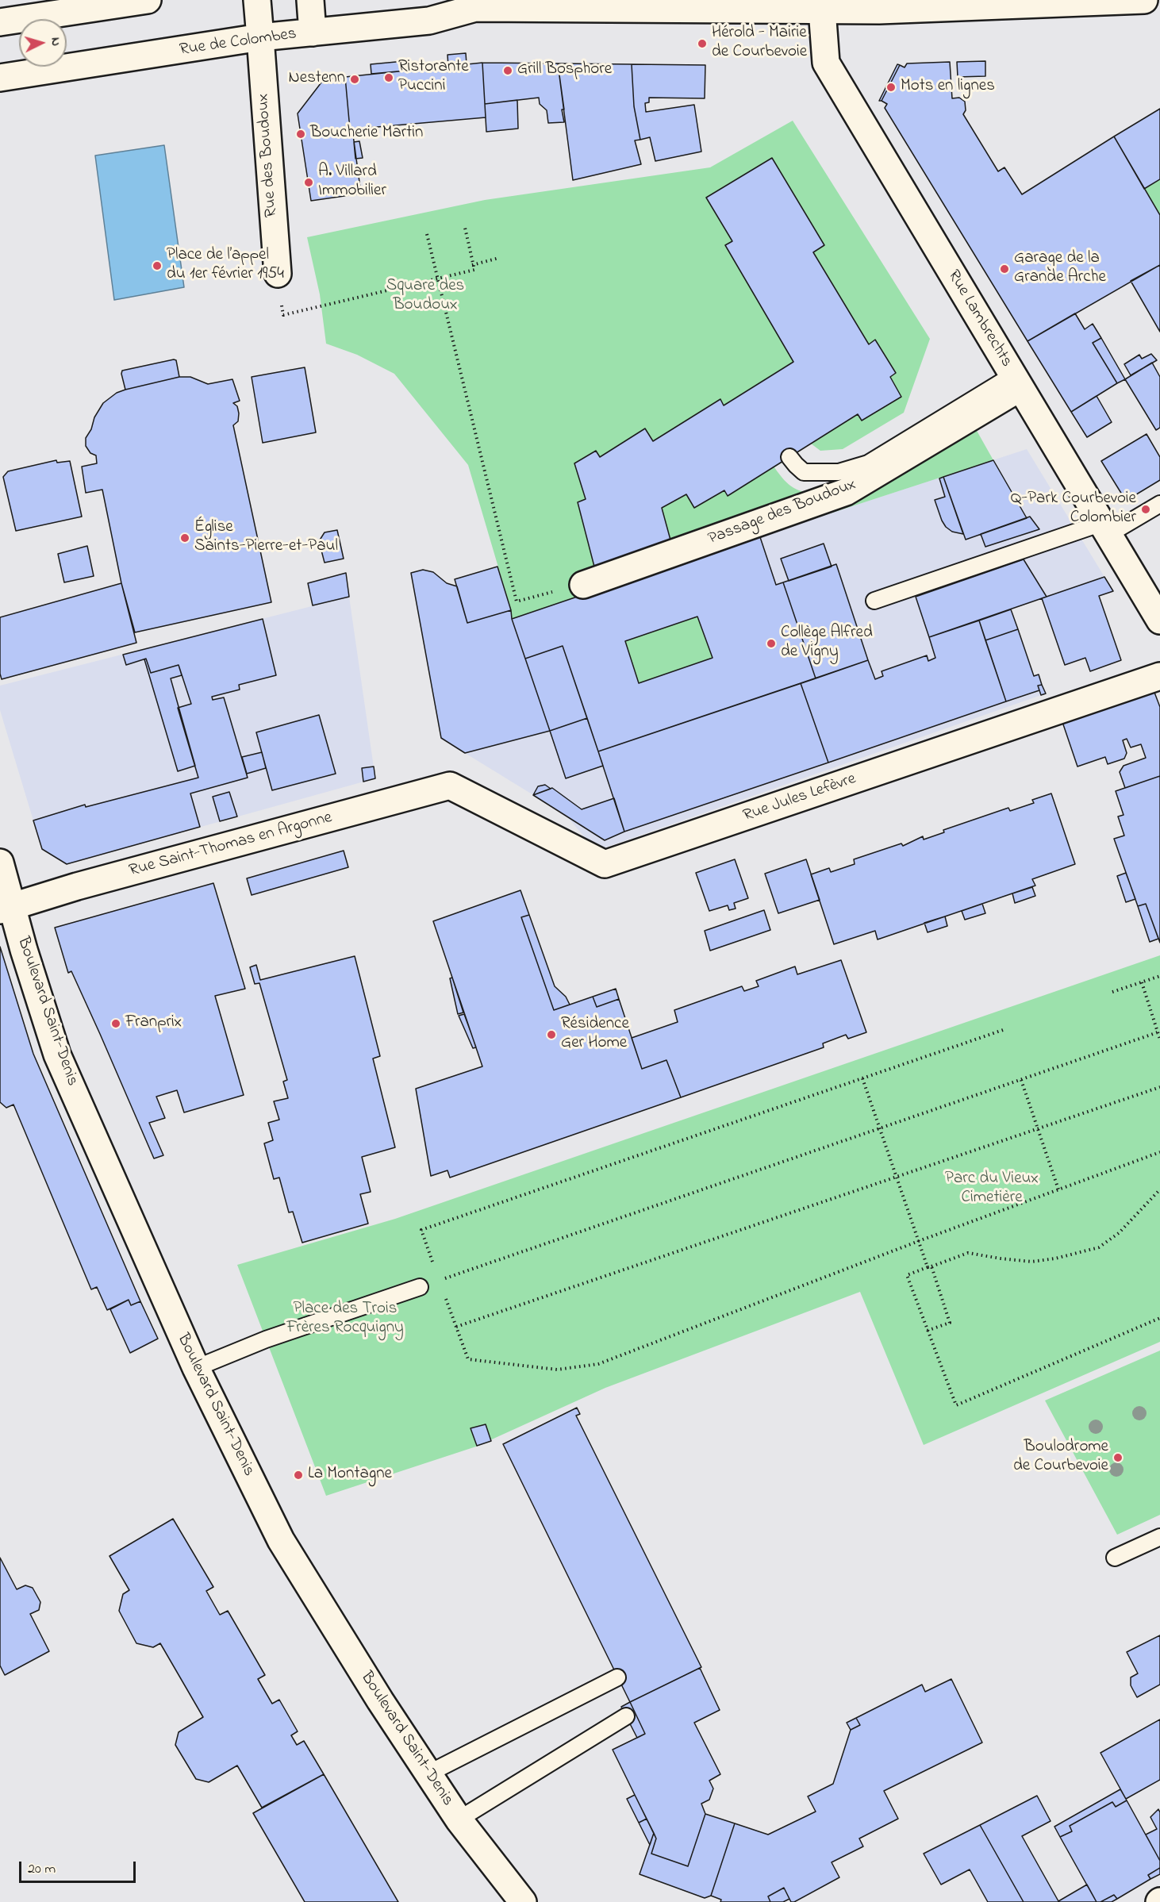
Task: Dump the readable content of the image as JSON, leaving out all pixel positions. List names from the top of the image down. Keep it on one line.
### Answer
{"streets":{"street":["Rue de Colombes","Rue des Boudoux","Rue Lambrechts","Passage des Boudoux","Rue Jules Lefèvre","Rue Saint-Thomas en Argonne","Boulevard Saint-Denis"]},"crossings":[["Rue de Colombes","Rue des Boudoux"],["Rue de Colombes","Rue Lambrechts"],["Rue Lambrechts","Passage des Boudoux"],["Rue Jules Lefèvre","Rue Saint-Thomas en Argonne"],["Rue Saint-Thomas en Argonne","Boulevard Saint-Denis"]],"parks":["Square des Boudoux","Parc du Vieux Cimetière","Place des Trois Frères Rocquigny"],"places":["Hérold - Mairie de Courbevoie","Grill Bosphore","Ristorante Puccini","Nestenn","Mots en lignes","Boucherie Martin","A. Villard Immobilier","Place de l’appel du 1er février 1954","Garage de la Grande Arche","Q-Park Courbevoie Colombier","Église Saints-Pierre-et-Paul","Collège Alfred de Vigny","Franprix","Résidence Ger Home","Boulodrome de Courbevoie","La Montagne"],"scale_bar":"20 m","north":"right"}
